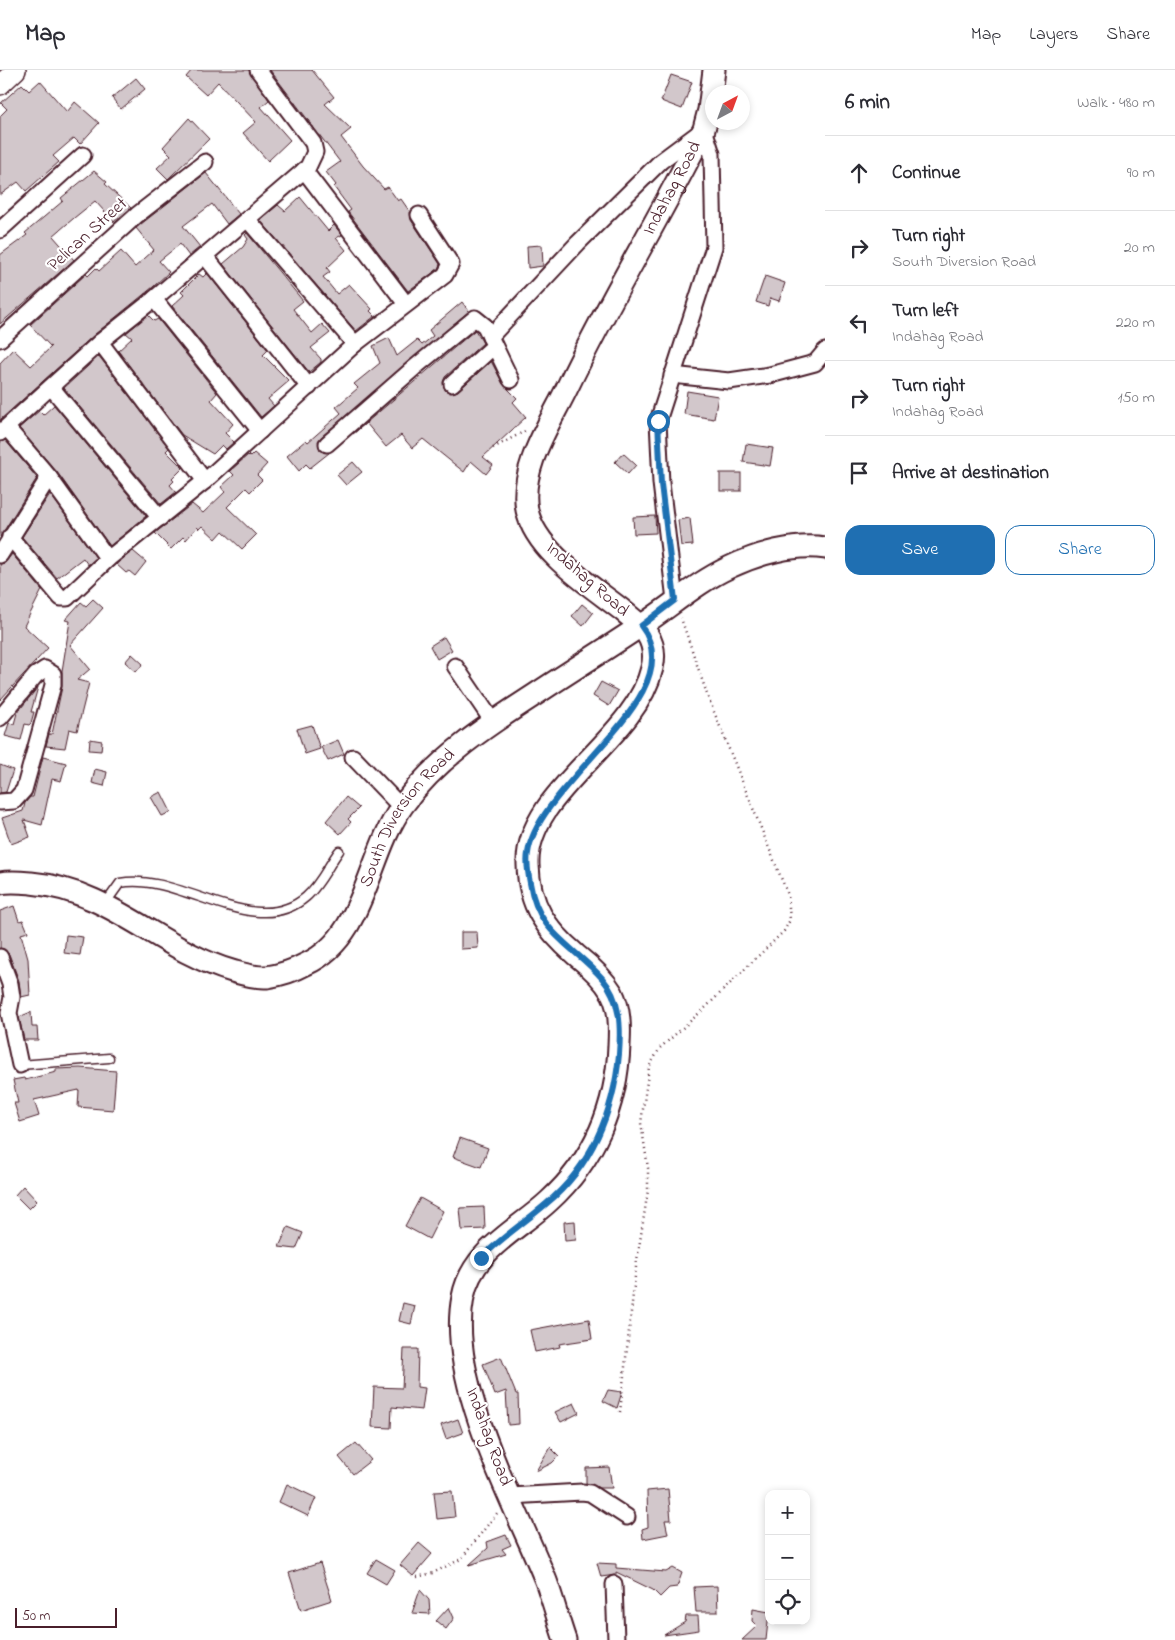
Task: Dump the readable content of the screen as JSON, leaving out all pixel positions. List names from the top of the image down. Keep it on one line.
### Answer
{"streets":{"main road":["Indahag Road","South Diversion Road"],"street":["Pelican Street"]},"crossings":[["Indahag Road","South Diversion Road"]],"scale_bar":"50 m","north":"top right","page":{"header":"Map","nav":["Map","Layers","Share"],"heading":["6 min","Walk · 480 m"],"list":[["Continue","90 m"],["Turn right","South Diversion Road","20 m"],["Turn left","Indahag Road","220 m"],["Turn right","Indahag Road","150 m"],"Arrive at destination"],"buttons":["Save","Share"],"map_buttons":["+","−"],"scale":"50 m"}}
